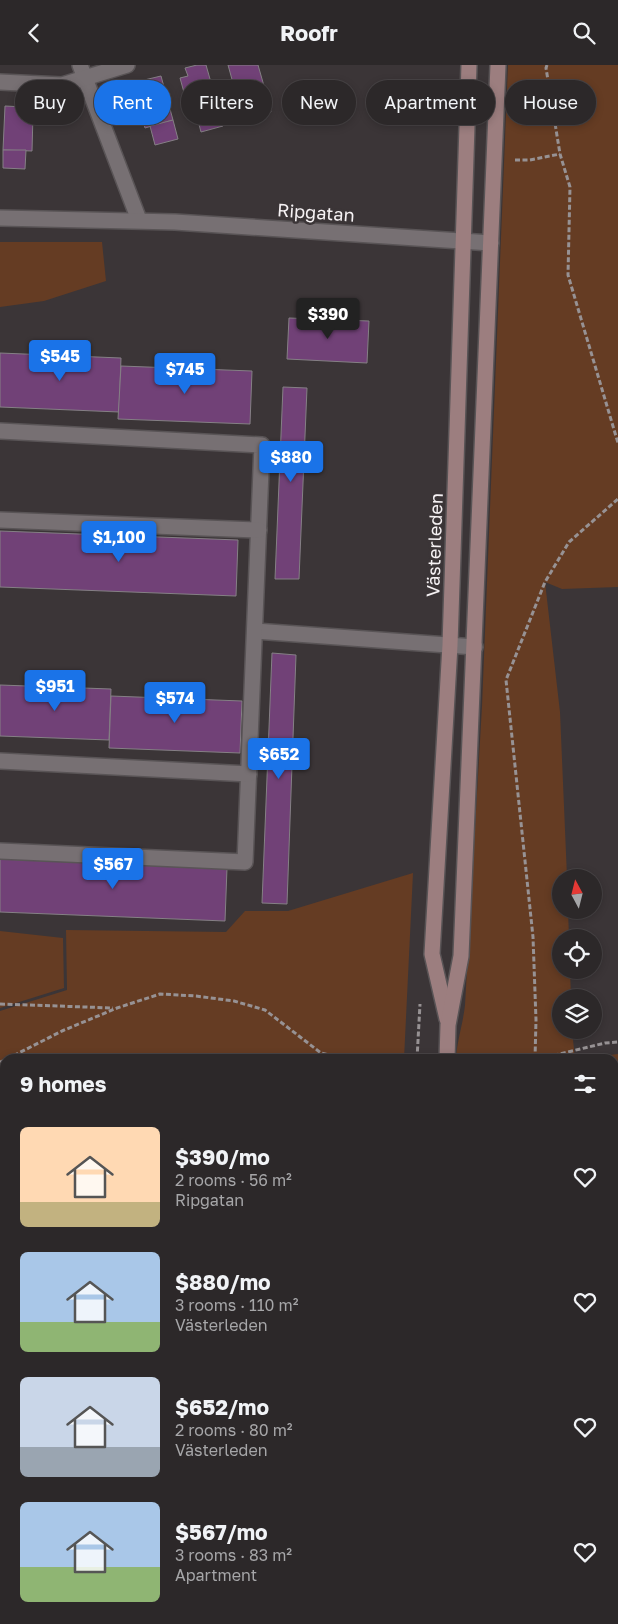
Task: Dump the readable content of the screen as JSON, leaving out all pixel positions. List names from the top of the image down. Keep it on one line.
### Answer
{"streets":{"street":["Ripgatan","Västerleden"]},"crossings":[["Ripgatan","Västerleden"]],"north":"top","page":{"header":"Roofr","chip":["Buy","Rent","Filters","New","Apartment","House"],"price":["$390","$545","$745","$880","$1,100","$951","$574","$652","$567"],"heading":"9 homes","list":[{"name":"$390/mo","note":"2 rooms · 56 m² · Ripgatan"},{"name":"$880/mo","note":"3 rooms · 110 m² · Västerleden"},{"name":"$652/mo","note":"2 rooms · 80 m² · Västerleden"},{"name":"$567/mo","note":"3 rooms · 83 m² · Apartment"}]}}
